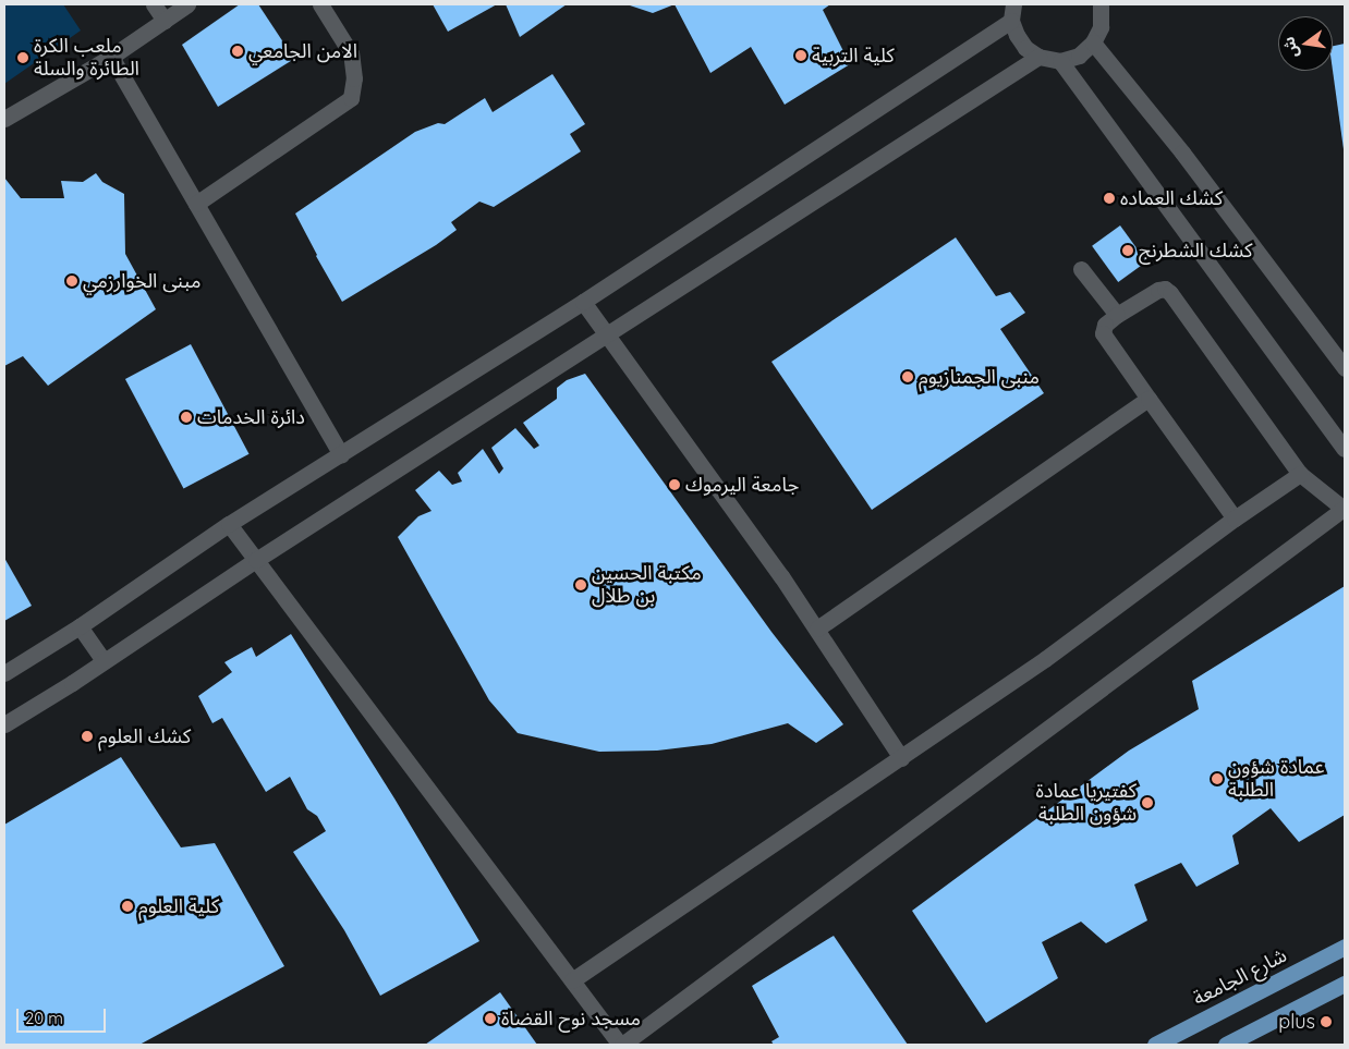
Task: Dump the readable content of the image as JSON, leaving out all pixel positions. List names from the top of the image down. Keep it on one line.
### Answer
{"streets":{"main road":["شارع الجامعة"]},"places":["الامن الجامعي","كلية التربية","ملعب الكرة الطائرة والسلة","كشك العماده","كشك الشطرنج","مبنى الخوارزمي","منبى الجمنازيوم","دائرة الخدمات","جامعة اليرموك","مكتبة الحسين بن طلال","كشك العلوم","عمادة شؤون الطلبة","كفتيريا عمادة شؤون الطلبة","كلية العلوم","مسجد نوح القضاة","plus"],"scale_bar":"20 m","north":"left"}
